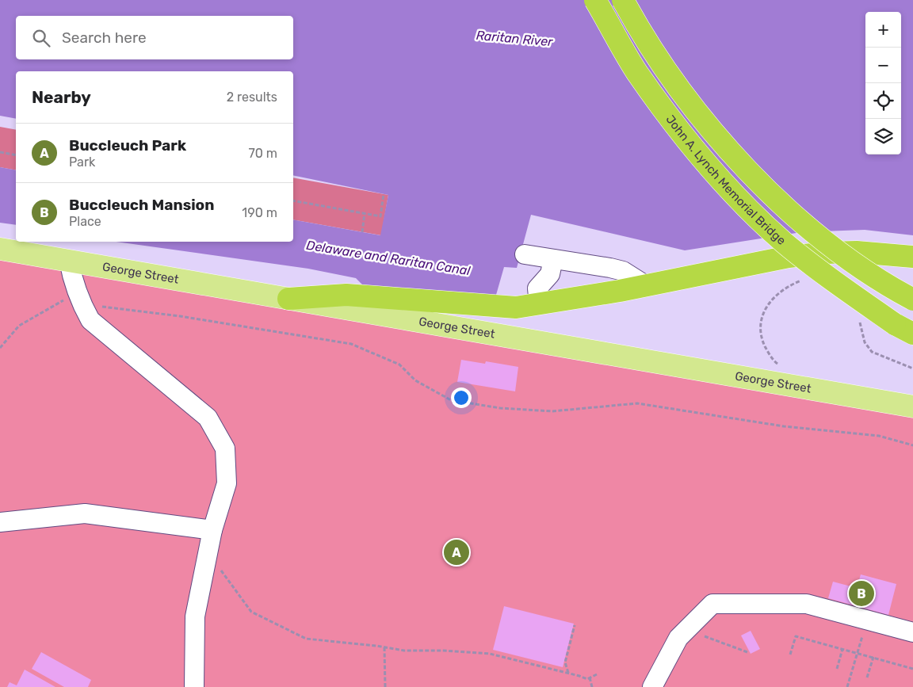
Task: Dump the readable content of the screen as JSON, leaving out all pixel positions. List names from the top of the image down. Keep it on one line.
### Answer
{"streets":{"highway":["John A. Lynch Memorial Bridge"],"main road":["George Street"]},"water":["Raritan River","Delaware and Raritan Canal"],"page":{"map_buttons":["+","−"],"search":"Search here","heading":["Nearby","2 results"],"list":[{"mark":"A","name":"Buccleuch Park","note":"Park","value":"70 m"},{"mark":"B","name":"Buccleuch Mansion","note":"Place","value":"190 m"}],"pins":["A","B"]}}
